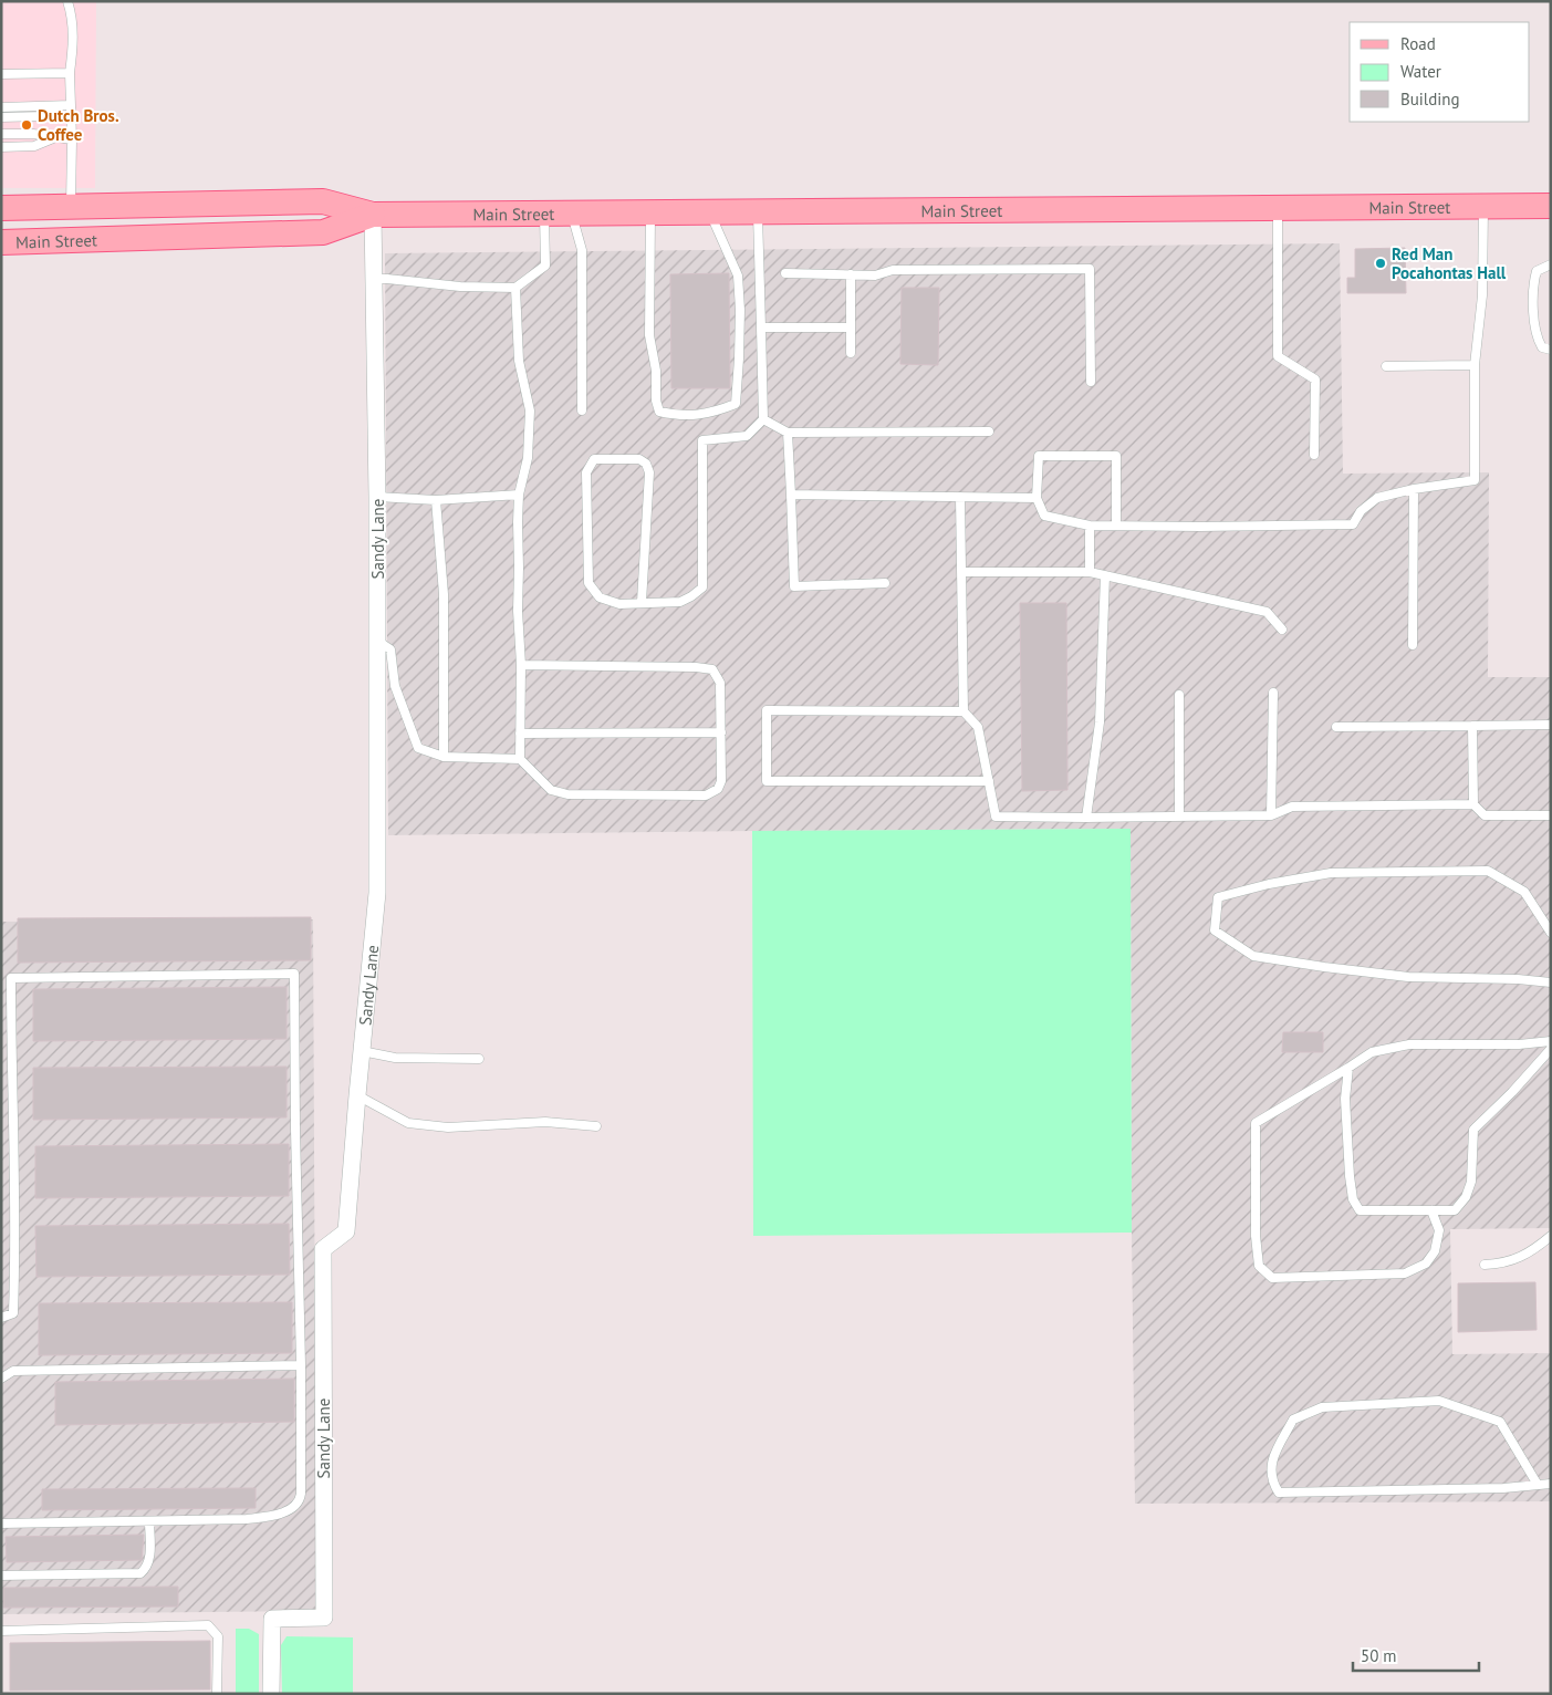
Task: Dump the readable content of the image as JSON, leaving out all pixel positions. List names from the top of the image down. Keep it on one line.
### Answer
{"streets":{"main road":["Main Street"],"street":["Sandy Lane"]},"crossings":[["Main Street","Sandy Lane"]],"places":["Dutch Bros. Coffee","Red Man Pocahontas Hall"],"legend":["Road","Water","Building"],"scale_bar":"50 m"}
